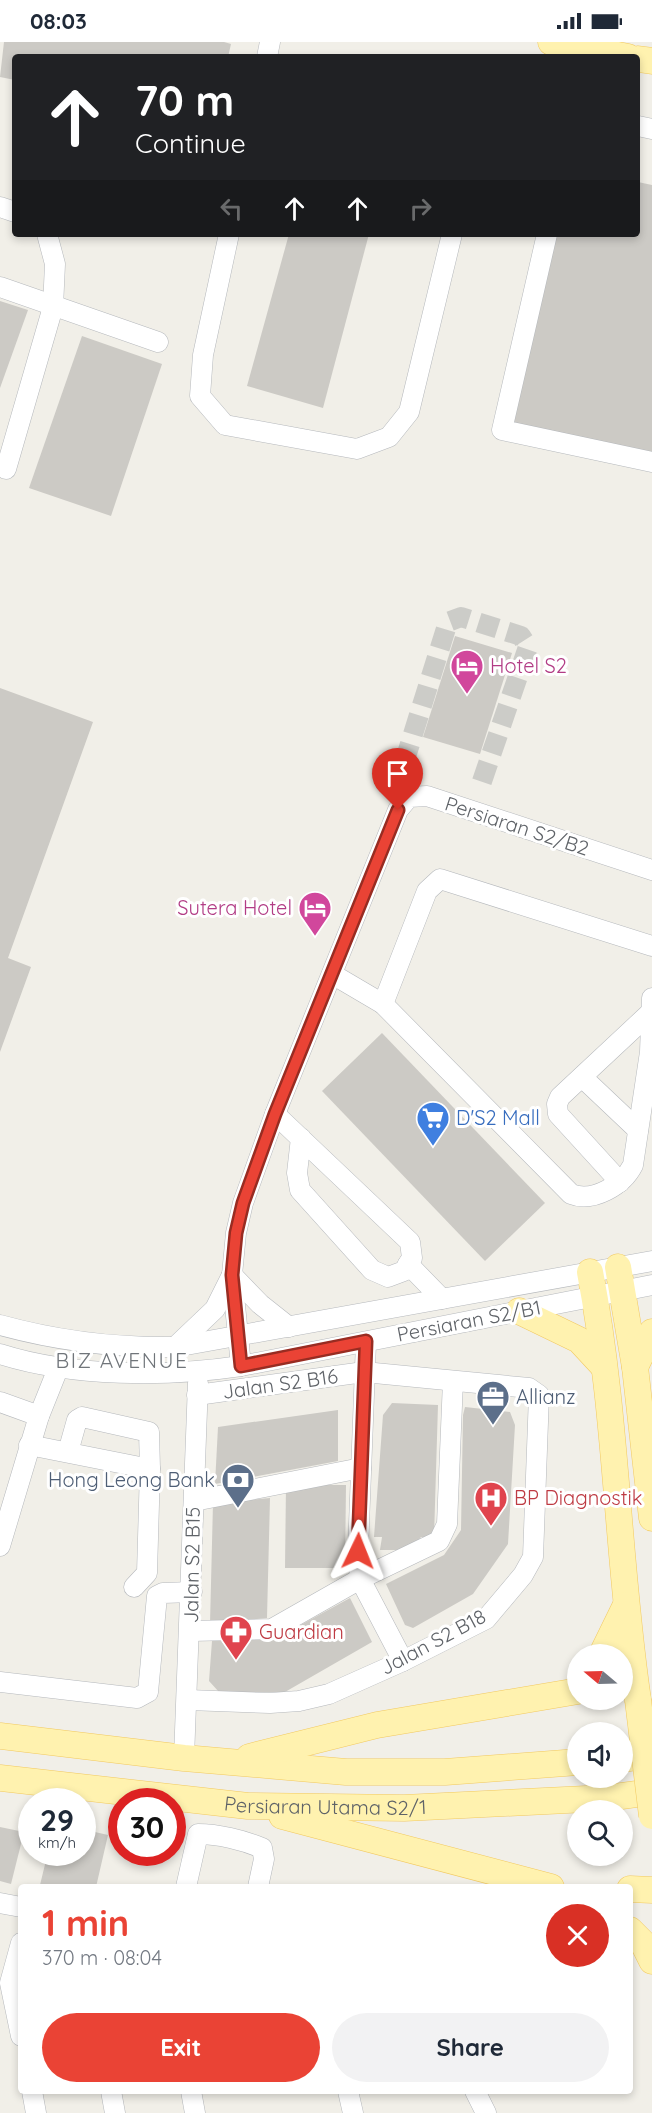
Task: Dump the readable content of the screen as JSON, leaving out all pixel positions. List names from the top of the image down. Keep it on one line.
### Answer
{"streets":{"main road":["Persiaran Utama S2/1"],"street":["Persiaran S2/B2","Persiaran S2/B1","Jalan S2 B16","Jalan S2 B15","Jalan S2 B18"]},"crossings":[["Persiaran S2/B1","Jalan S2 B15"],["Jalan S2 B16","Jalan S2 B15"],["Jalan S2 B16","Jalan S2 B18"],["Jalan S2 B15","Jalan S2 B18"],["Jalan S2 B15","Persiaran Utama S2/1"]],"districts":["BIZ AVENUE"],"places":{"hotel":["Hotel S2","Sutera Hotel"],"supermarket":["D'S2 Mall"],"office":["Allianz"],"bank":["Hong Leong Bank"],"hospital":["BP Diagnostik"],"pharmacy":["Guardian"]},"north":"left","page":{"status":"08:03","turn":["70 m","Continue"],"speed":"29 km/h","limit":"30","heading":["1 min","370 m · 08:04"],"buttons":["Exit","Share"]}}
